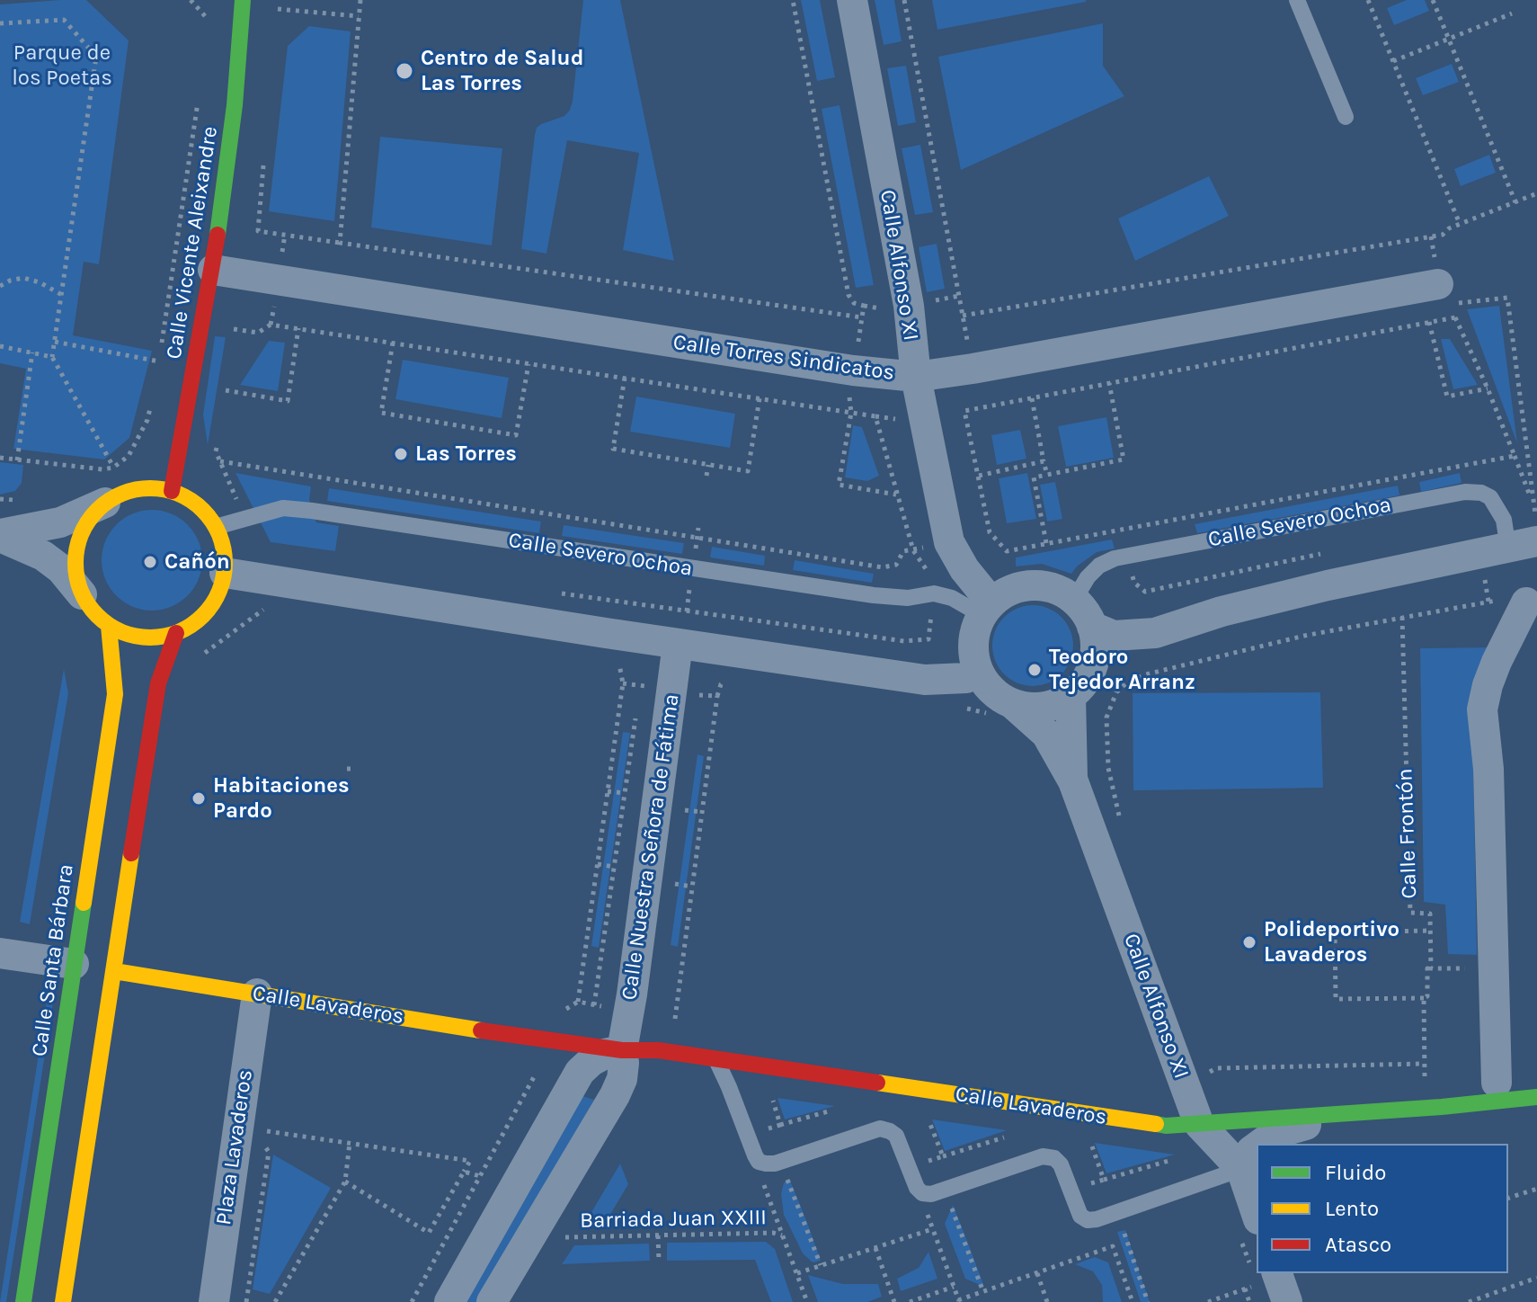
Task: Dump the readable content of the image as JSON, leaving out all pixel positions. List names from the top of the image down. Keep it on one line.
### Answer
{"streets":{"main road":["Calle Vicente Aleixandre","Calle Santa Bárbara","Calle Lavaderos"],"street":["Calle Alfonso XI","Calle Torres Sindicatos","Calle Nuestra Señora de Fátima","Plaza Lavaderos"],"lane":["Calle Severo Ochoa"],"path":["Calle Frontón","Barriada Juan XXIII"]},"crossings":[["Calle Vicente Aleixandre","Calle Torres Sindicatos"],["Calle Vicente Aleixandre","Calle Severo Ochoa"],["Calle Vicente Aleixandre","Calle Santa Bárbara"],["Calle Alfonso XI","Calle Torres Sindicatos"],["Calle Alfonso XI","Calle Severo Ochoa"],["Calle Alfonso XI","Calle Lavaderos"],["Calle Severo Ochoa","Calle Santa Bárbara"],["Calle Nuestra Señora de Fátima","Calle Lavaderos"],["Calle Lavaderos","Plaza Lavaderos"]],"parks":["Parque de los Poetas"],"places":["Centro de Salud Las Torres","Las Torres","Cañón","Teodoro Tejedor Arranz","Habitaciones Pardo","Polideportivo Lavaderos"],"legend":["Fluido","Lento","Atasco"]}
